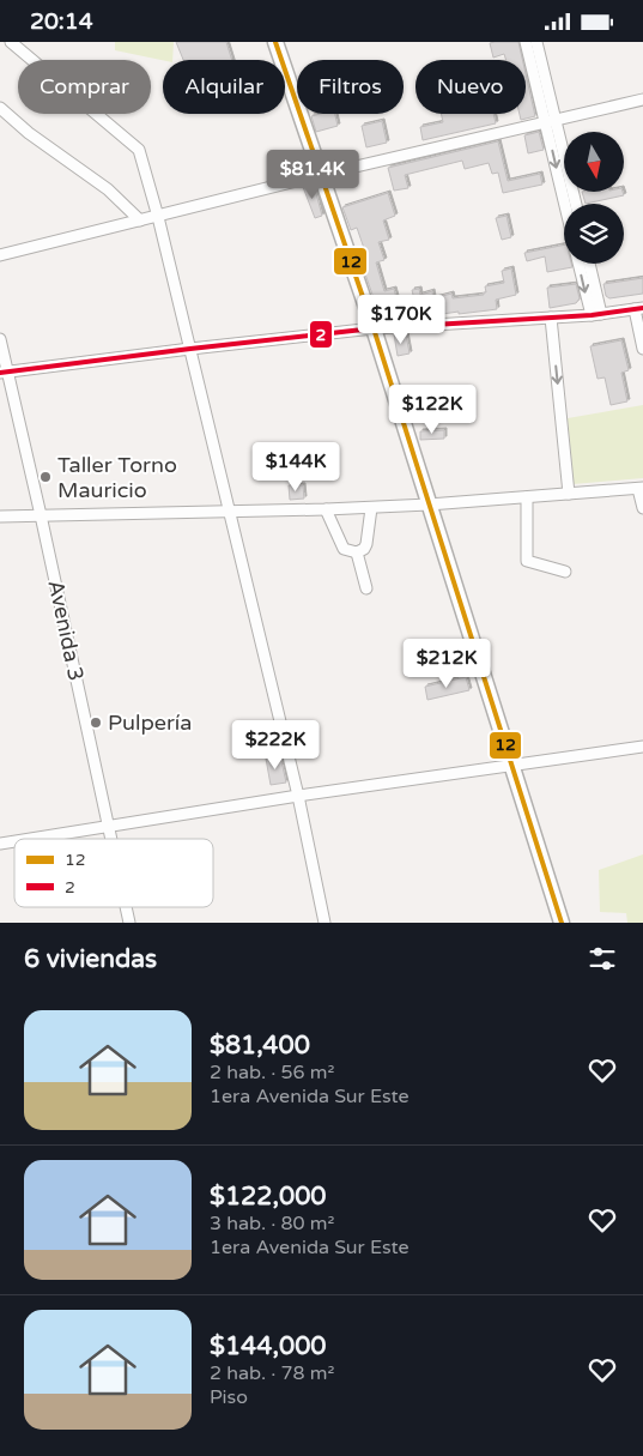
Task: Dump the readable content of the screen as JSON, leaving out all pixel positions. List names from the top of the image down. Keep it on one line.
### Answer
{"streets":{"street":["Avenida 3"]},"places":["Taller Torno Mauricio","Pulpería"],"lines":["transit line 12","transit line 2"],"legend":["12","2"],"north":"bottom","page":{"status":"20:14","chip":["Comprar","Alquilar","Filtros","Nuevo"],"price":["$81.4K","$170K","$122K","$144K","$212K","$222K"],"heading":"6 viviendas","list":[{"name":"$81,400","note":"2 hab. · 56 m² · 1era Avenida Sur Este"},{"name":"$122,000","note":"3 hab. · 80 m² · 1era Avenida Sur Este"},{"name":"$144,000","note":"2 hab. · 78 m² · Piso"}]}}
